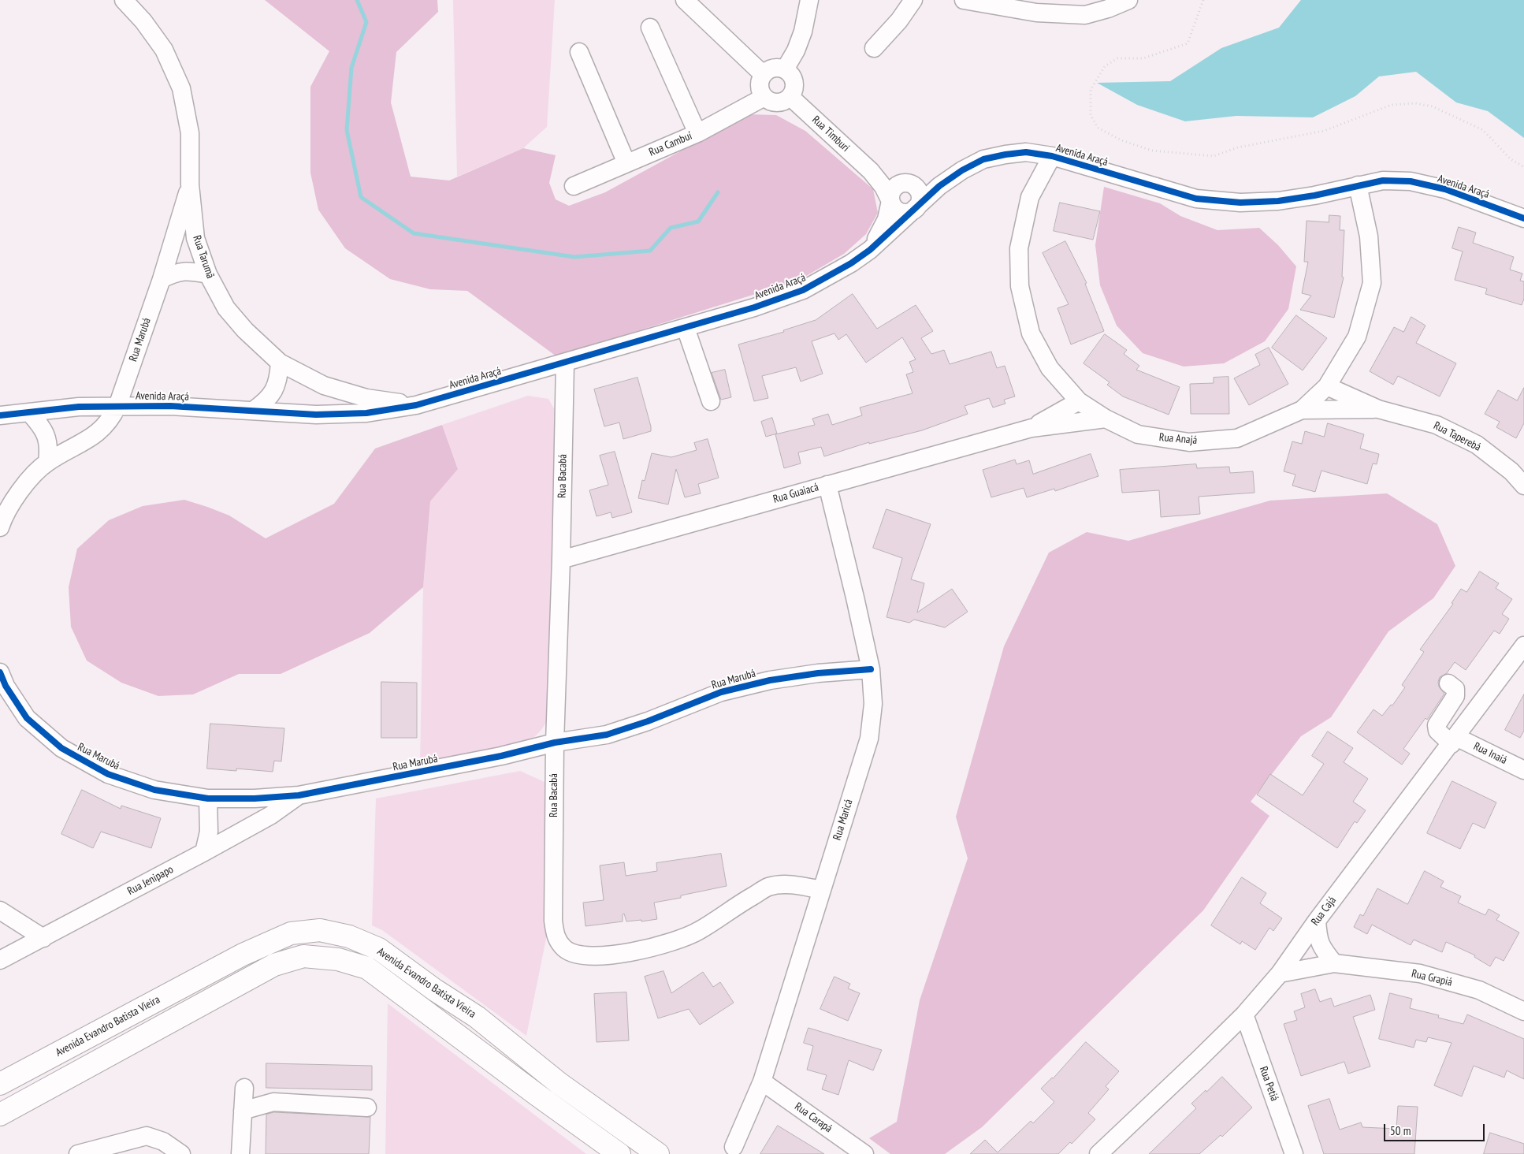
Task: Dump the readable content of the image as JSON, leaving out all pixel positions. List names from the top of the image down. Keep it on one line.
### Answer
{"streets":{"main road":["Avenida Evandro Batista Vieira"],"street":["Rua Timburi","Rua Cambuí","Avenida Araçá","Rua Tarumã","Rua Marubá","Rua Taperebá","Rua Anajá","Rua Bacabá","Rua Guaiacá","Rua Inaiá","Rua Maricá","Rua Jenipapo","Rua Cajá","Rua Grapiá","Rua Petiá","Rua Carapá"]},"crossings":[["Rua Timburi","Rua Cambuí"],["Rua Timburi","Avenida Araçá"],["Avenida Araçá","Rua Tarumã"],["Avenida Araçá","Rua Marubá"],["Avenida Araçá","Rua Anajá"],["Avenida Araçá","Rua Bacabá"],["Rua Tarumã","Rua Marubá"],["Rua Marubá","Rua Bacabá"],["Rua Marubá","Rua Maricá"],["Rua Marubá","Rua Jenipapo"],["Rua Taperebá","Rua Anajá"],["Rua Anajá","Rua Guaiacá"],["Rua Bacabá","Rua Guaiacá"],["Rua Bacabá","Rua Maricá"],["Rua Guaiacá","Rua Maricá"],["Rua Inaiá","Rua Cajá"],["Rua Maricá","Rua Carapá"],["Rua Cajá","Rua Grapiá"],["Rua Cajá","Rua Petiá"]],"scale_bar":"50 m"}
